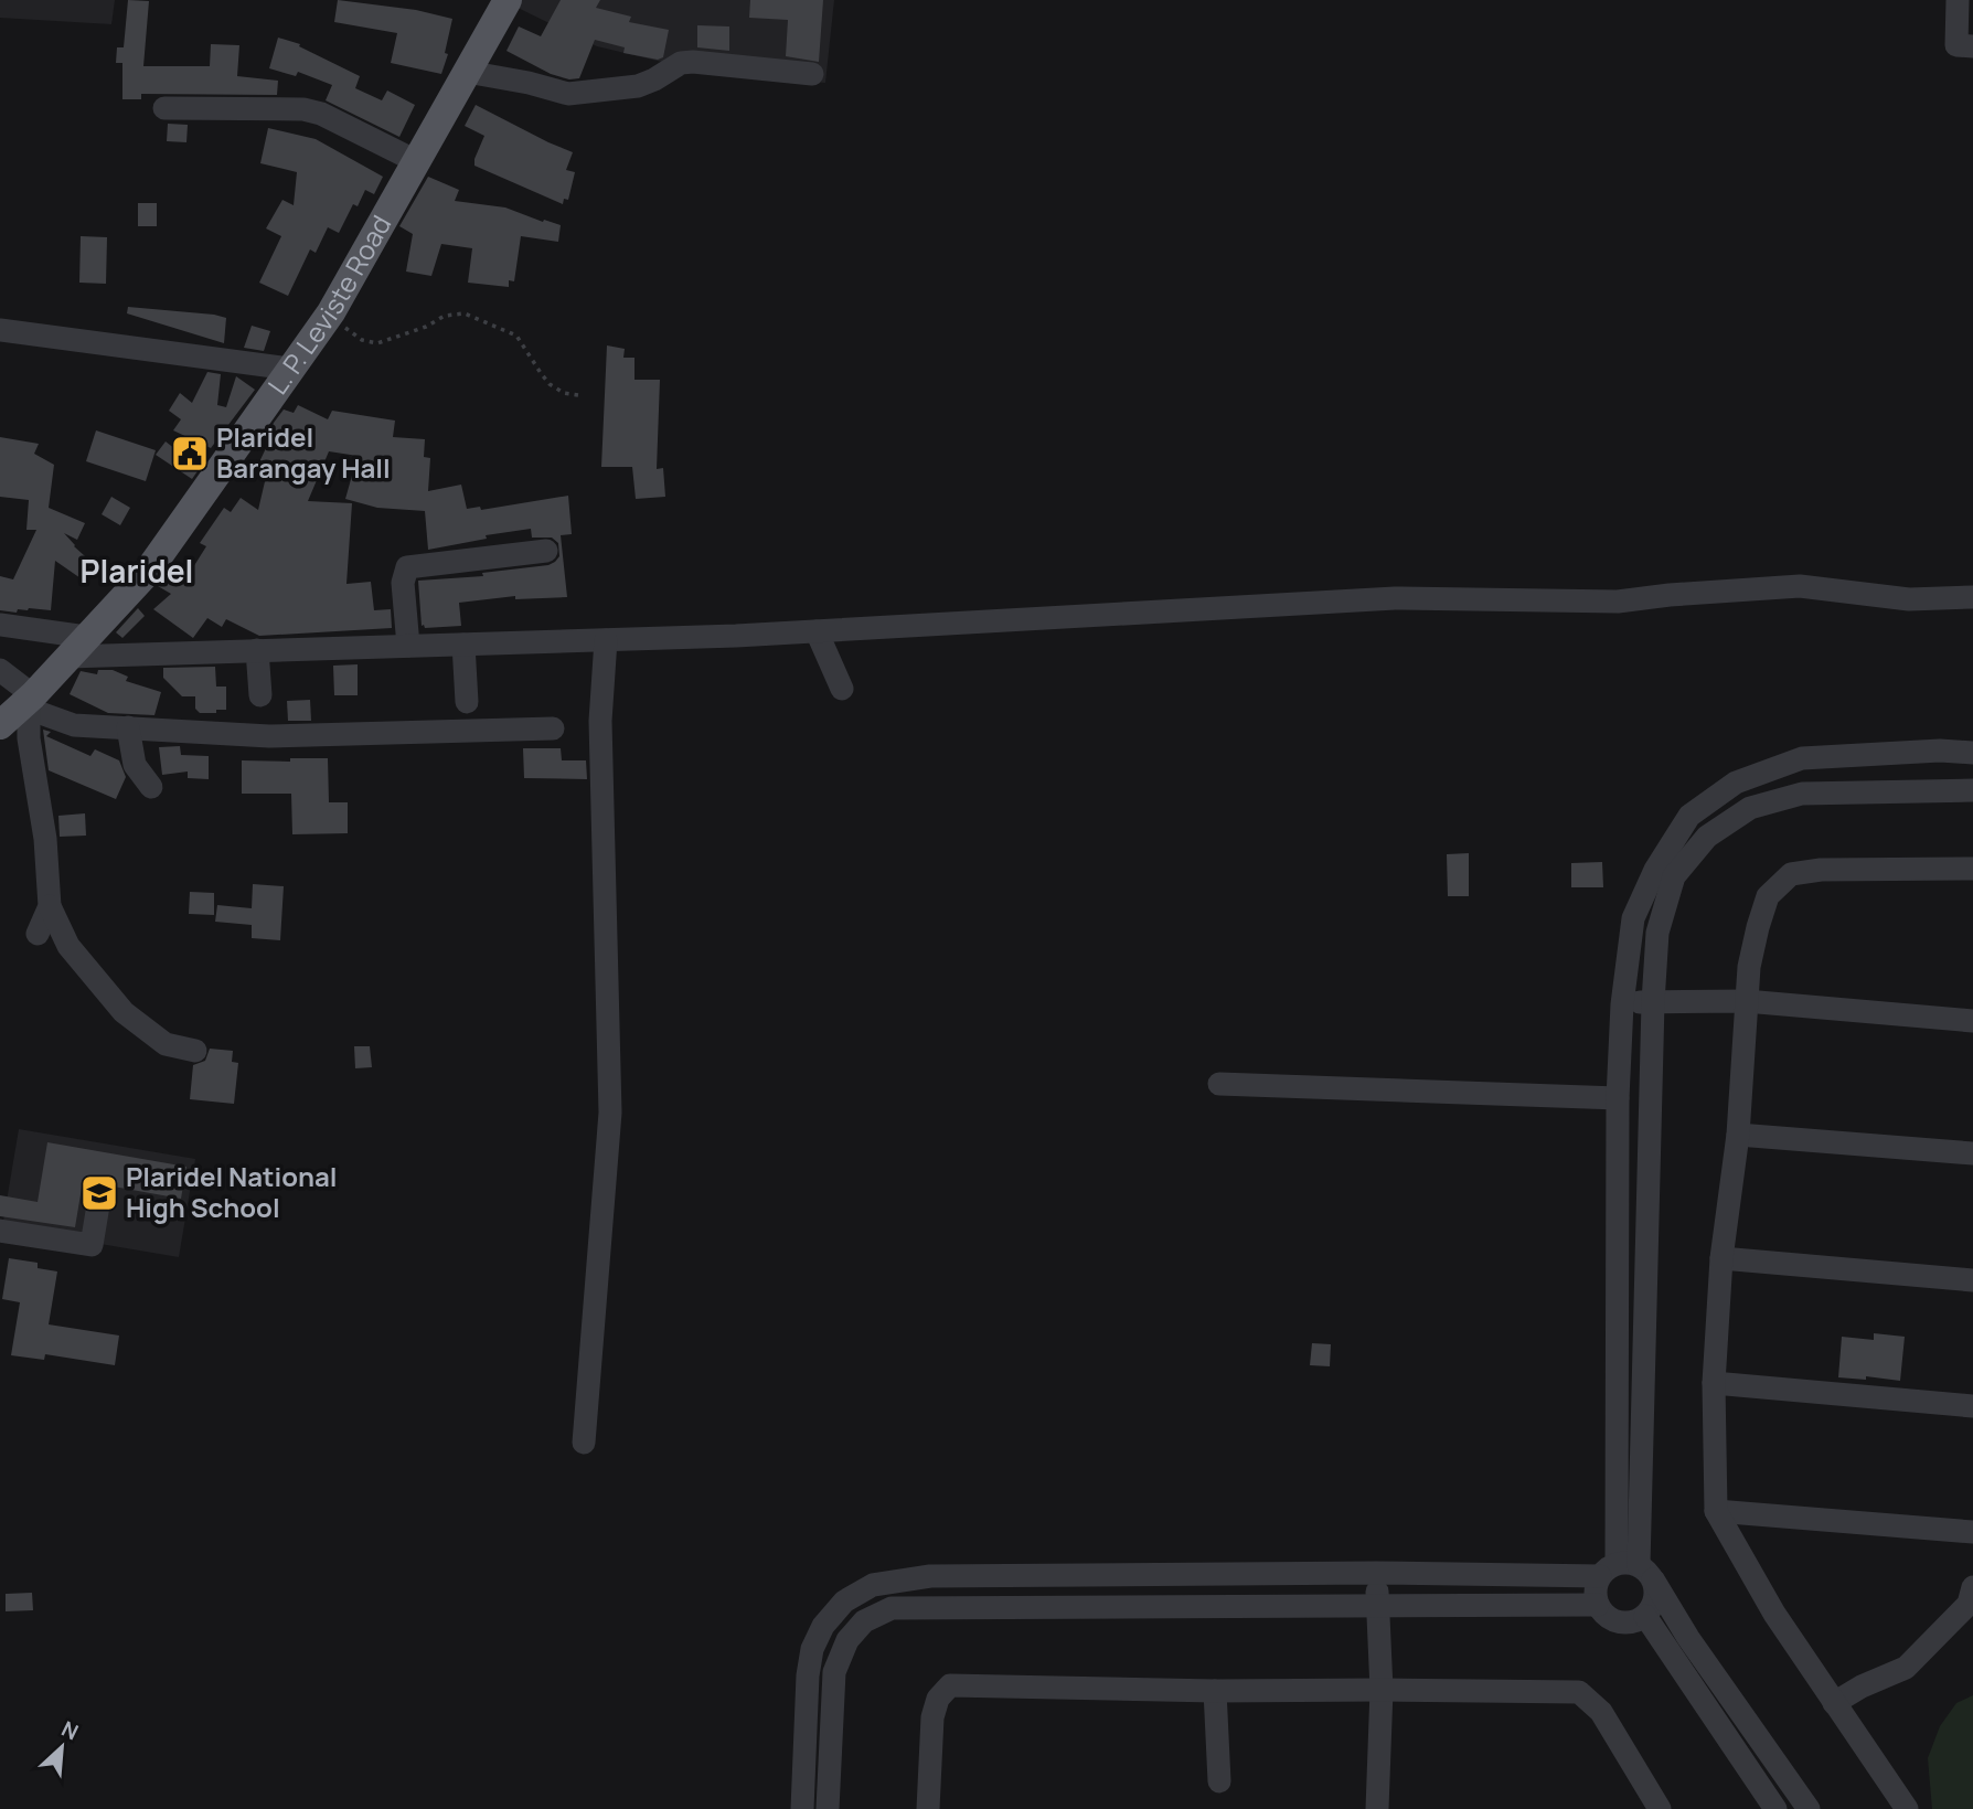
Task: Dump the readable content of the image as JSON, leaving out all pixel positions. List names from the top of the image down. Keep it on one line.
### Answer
{"streets":{"main road":["L. P. Leviste Road"]},"districts":["Plaridel"],"places":{"public building":["Plaridel Barangay Hall"],"school or university":["Plaridel National High School"]},"north":"top right"}
